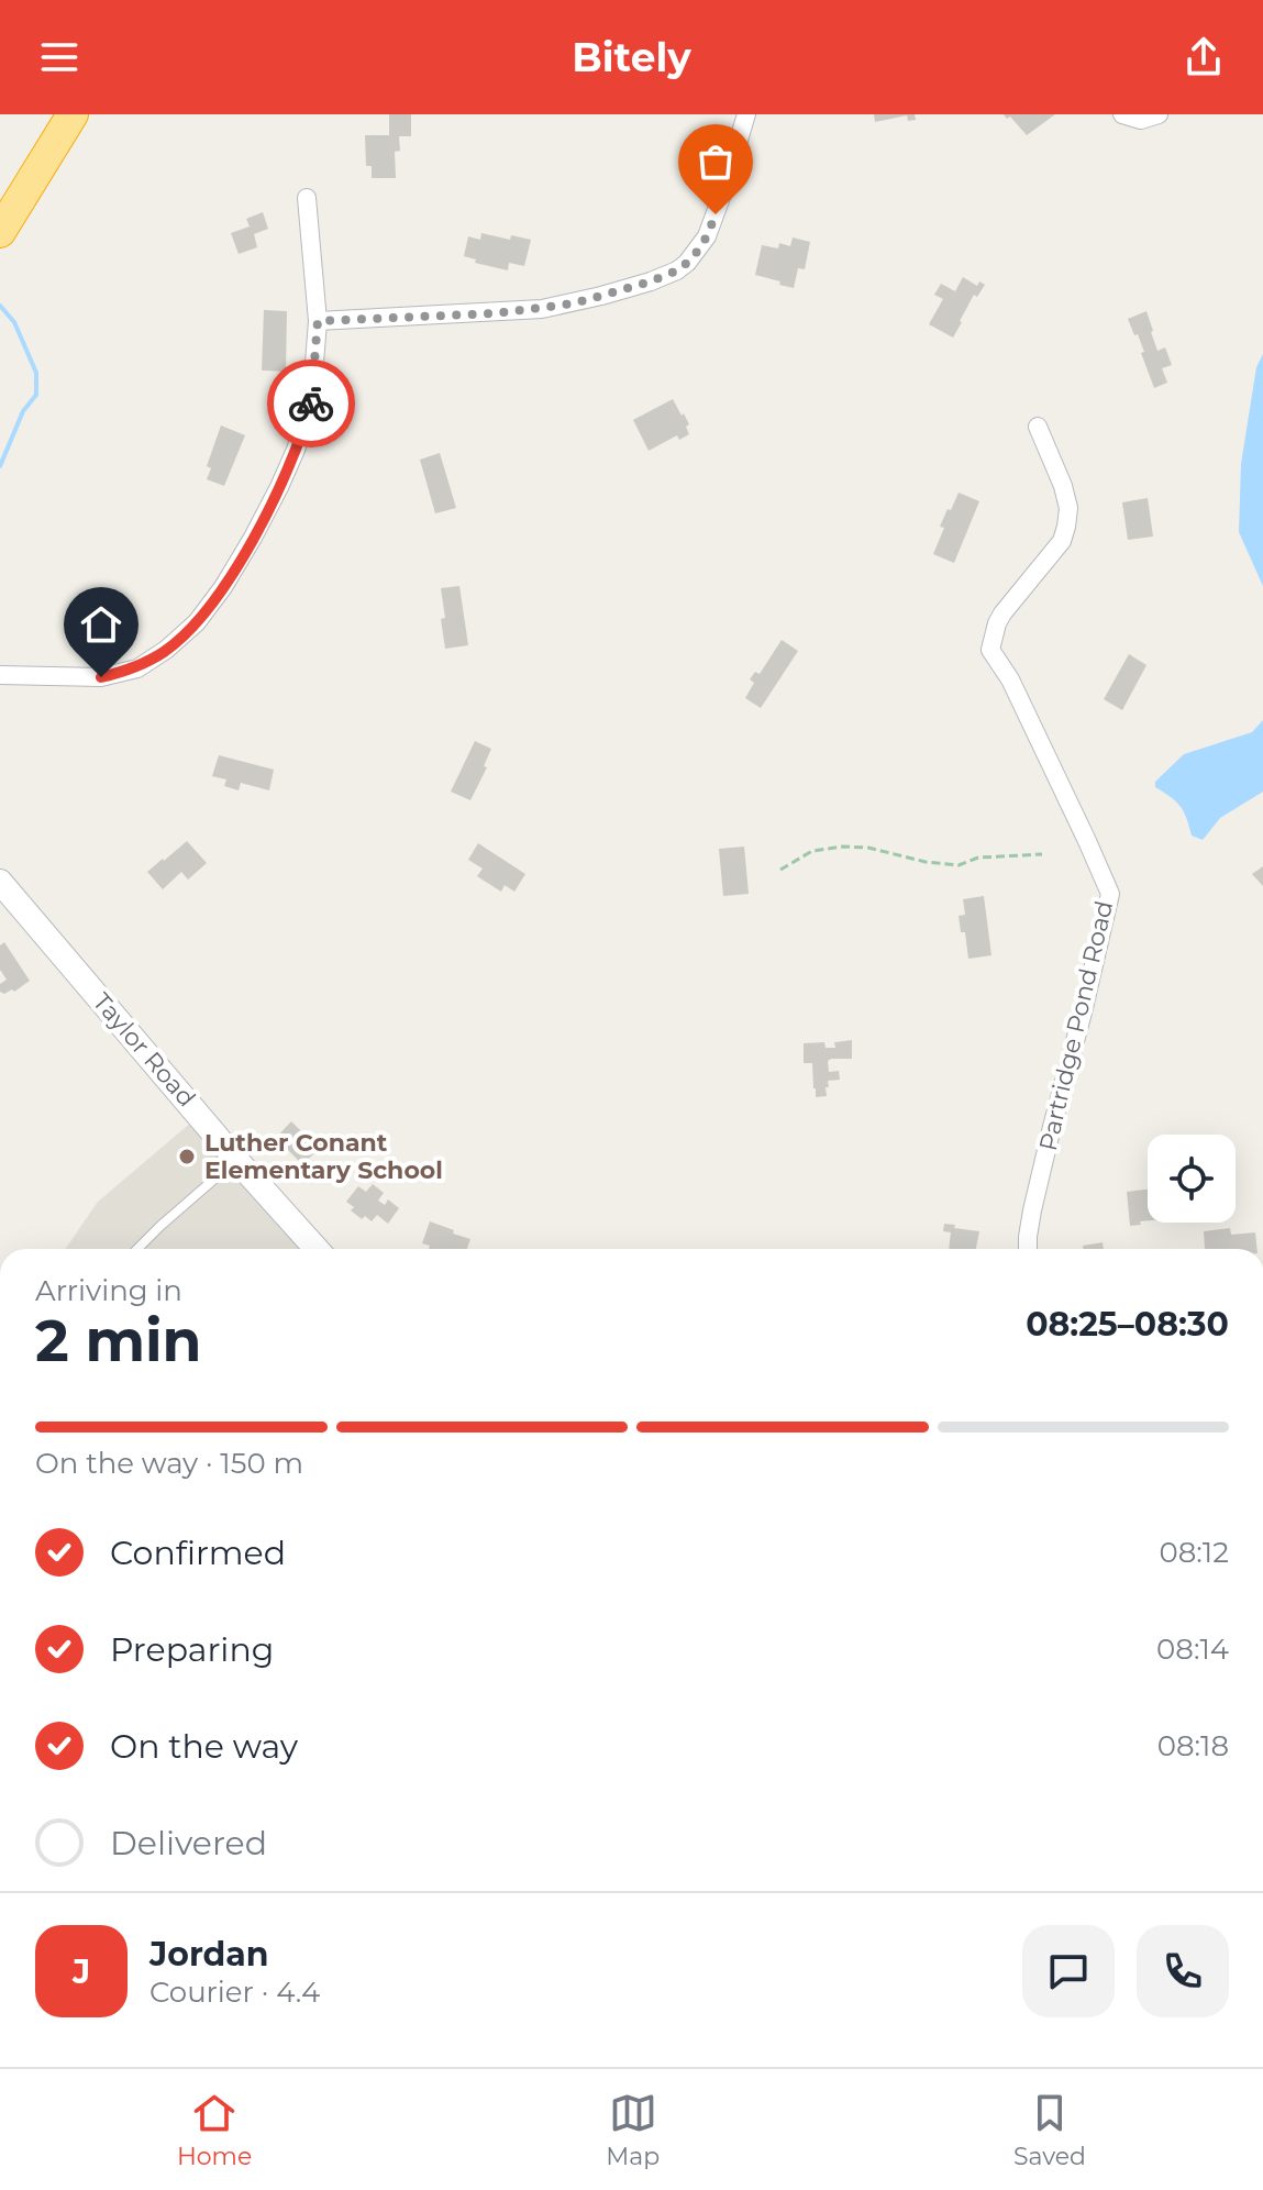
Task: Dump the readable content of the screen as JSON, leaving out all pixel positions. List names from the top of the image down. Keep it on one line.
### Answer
{"streets":{"street":["Partridge Pond Road","Taylor Road"]},"places":["Luther Conant Elementary School"],"page":{"header":"Bitely","heading":["2 min","Arriving in","08:25–08:30"],"panel":["Jordan","Courier · 4.4"],"bar":"On the way · 150 m","list":[["Confirmed","08:12"],["Preparing","08:14"],["On the way","08:18"],"Delivered"],"round":"J","tabs":["Home","Map","Saved"]}}
